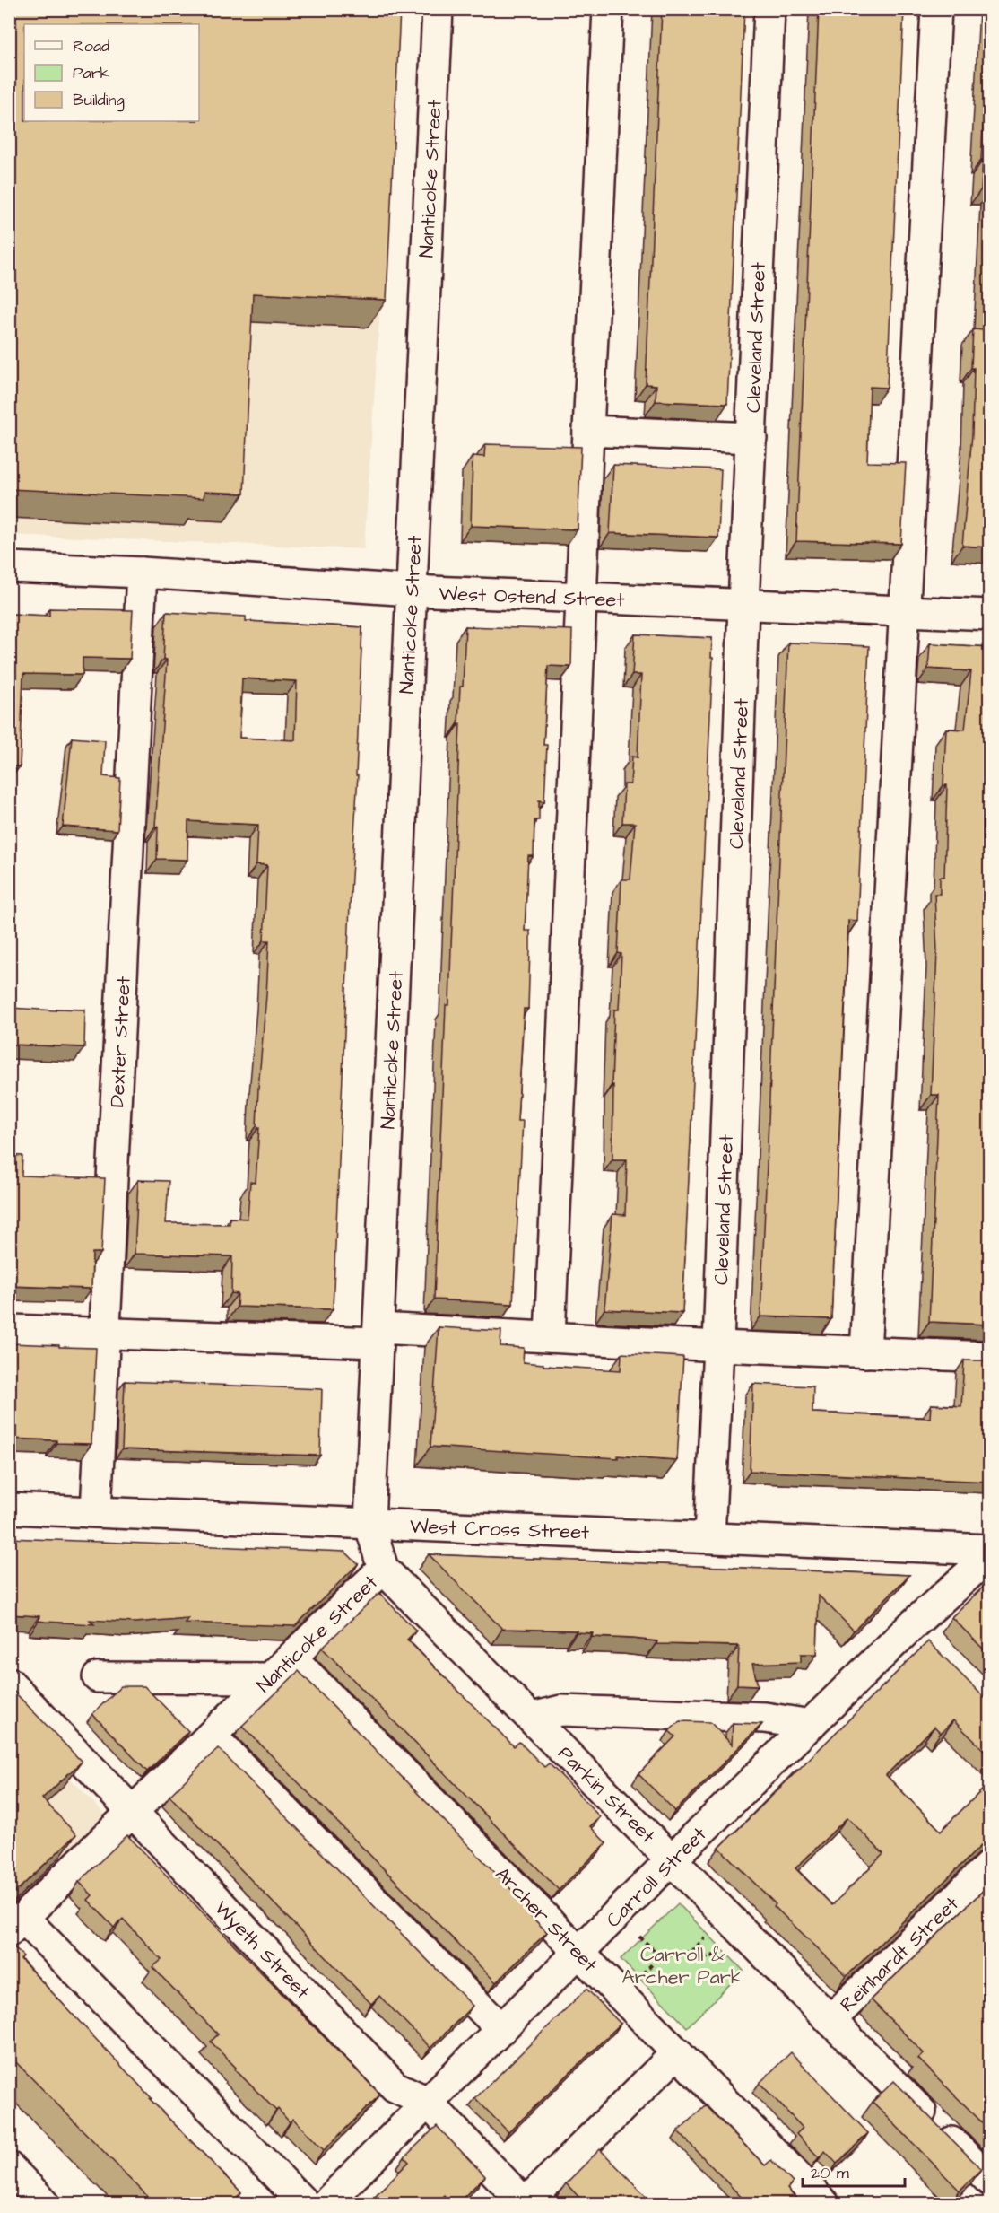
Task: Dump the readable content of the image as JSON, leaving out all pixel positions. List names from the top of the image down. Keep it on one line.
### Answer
{"streets":{"street":["Nanticoke Street","Cleveland Street","West Ostend Street","Dexter Street","West Cross Street","Parkin Street","Carroll Street","Archer Street","Wyeth Street","Reinhardt Street"]},"crossings":[["Nanticoke Street","West Ostend Street"],["Nanticoke Street","West Cross Street"],["Nanticoke Street","Parkin Street"],["Nanticoke Street","Archer Street"],["Nanticoke Street","Wyeth Street"],["Cleveland Street","West Ostend Street"],["Cleveland Street","West Cross Street"],["West Ostend Street","Dexter Street"],["Dexter Street","West Cross Street"],["Parkin Street","Carroll Street"],["Parkin Street","Reinhardt Street"],["Carroll Street","Archer Street"],["Carroll Street","Wyeth Street"]],"parks":["Carroll & Archer Park"],"legend":["Road","Park","Building"],"scale_bar":"20 m"}
